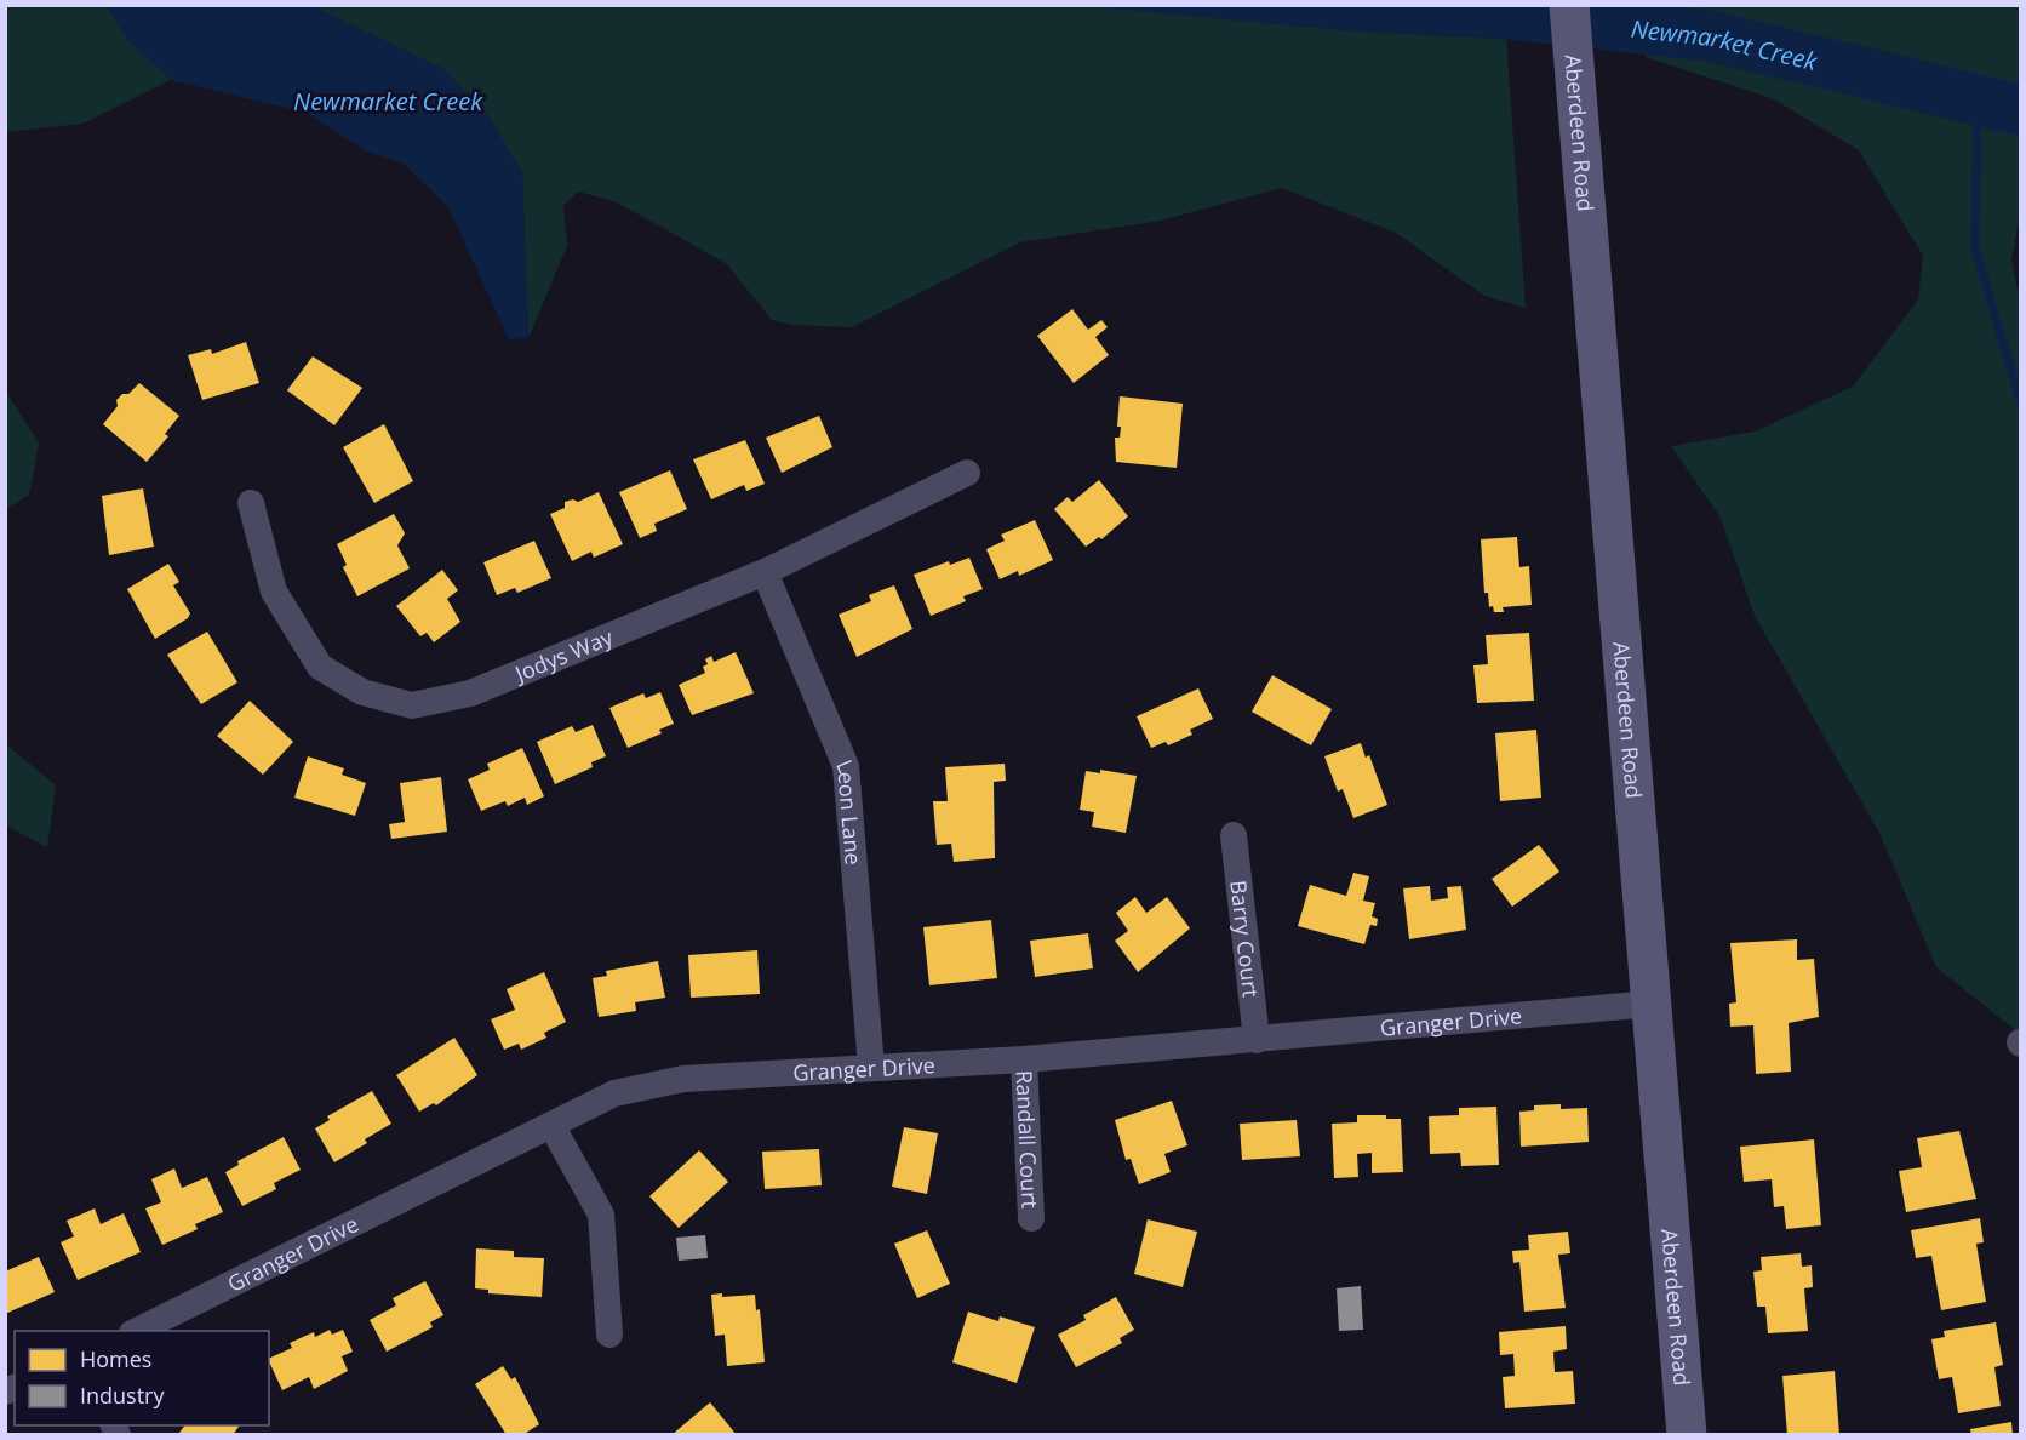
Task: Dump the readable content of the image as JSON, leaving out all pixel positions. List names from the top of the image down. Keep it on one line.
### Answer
{"streets":{"main road":["Aberdeen Road"],"street":["Jodys Way","Leon Lane","Barry Court","Granger Drive","Randall Court"]},"crossings":[["Aberdeen Road","Granger Drive"],["Jodys Way","Leon Lane"],["Leon Lane","Granger Drive"],["Barry Court","Granger Drive"],["Granger Drive","Randall Court"]],"water":["Newmarket Creek"],"legend":["Homes","Industry"]}
